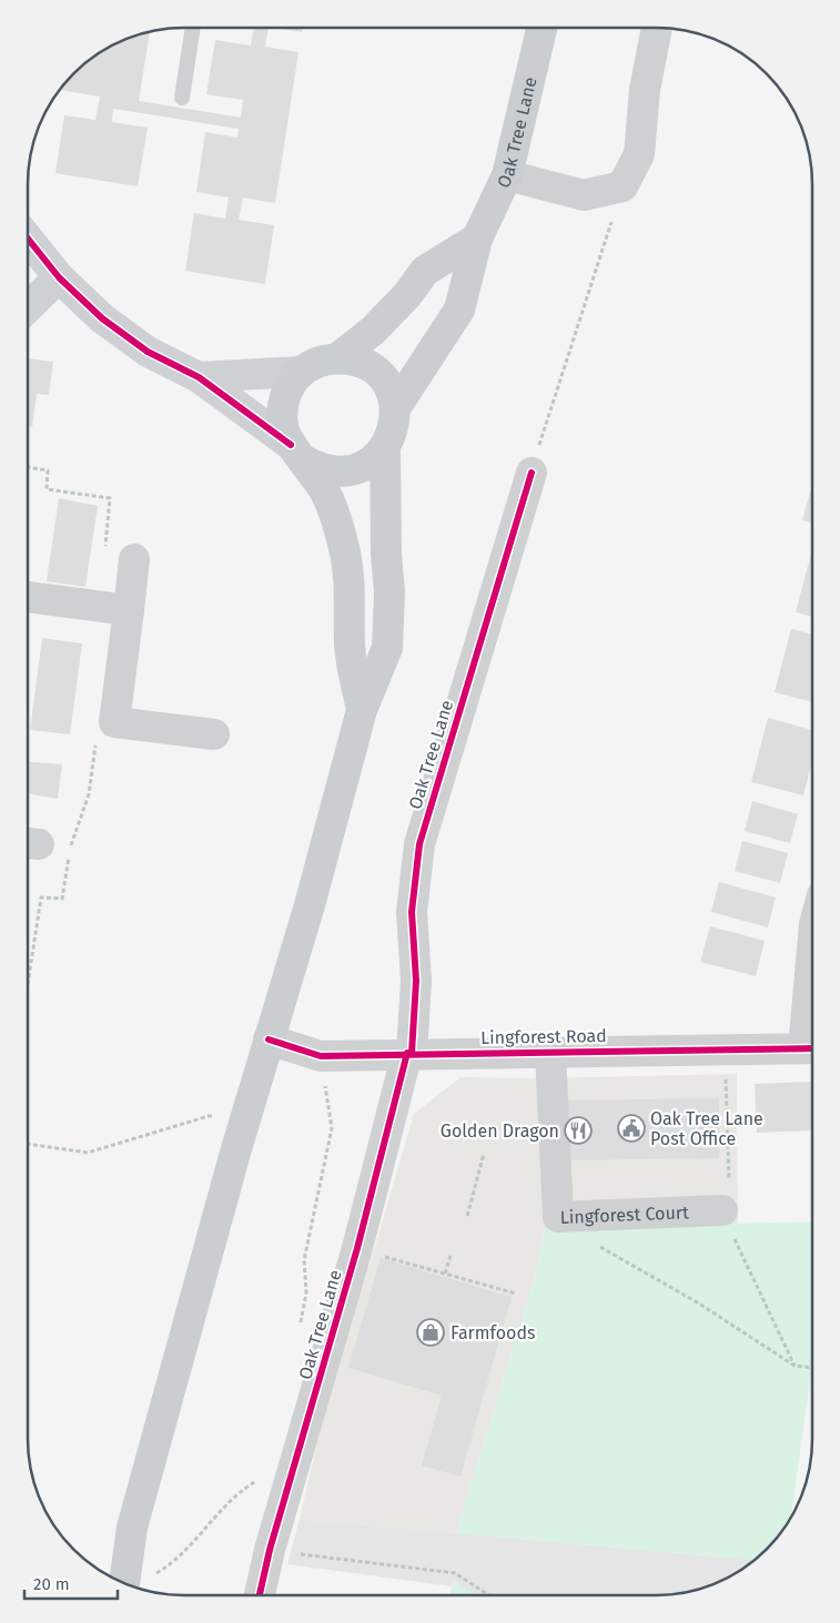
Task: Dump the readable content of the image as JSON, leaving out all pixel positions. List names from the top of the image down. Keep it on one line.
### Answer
{"streets":{"main road":["Oak Tree Lane"],"street":["Lingforest Road","Lingforest Court"]},"crossings":[["Oak Tree Lane","Lingforest Road"],["Lingforest Road","Lingforest Court"]],"places":{"public building":["Oak Tree Lane Post Office"],"restaurant":["Golden Dragon"],"shop":["Farmfoods"]},"scale_bar":"20 m"}
